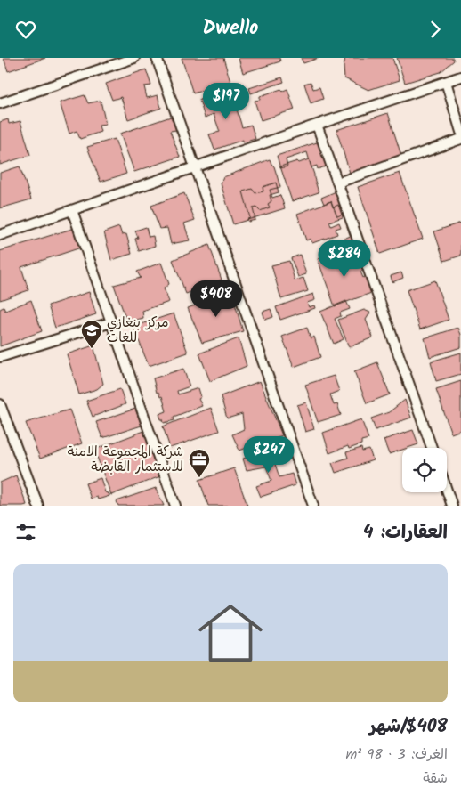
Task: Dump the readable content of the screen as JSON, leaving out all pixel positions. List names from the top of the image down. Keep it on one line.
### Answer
{"places":{"school or university":["مركز بنغازي للغات"],"office":["شركة المجموعة الامنة للاستثمار القابضة"]},"page":{"header":"Dwello","price":["$197","$284","$408","$247"],"heading":"العقارات: 4","list":[{"name":"$408/شهر","note":"الغرف: 3 · 98 m² · شقة"}]}}
